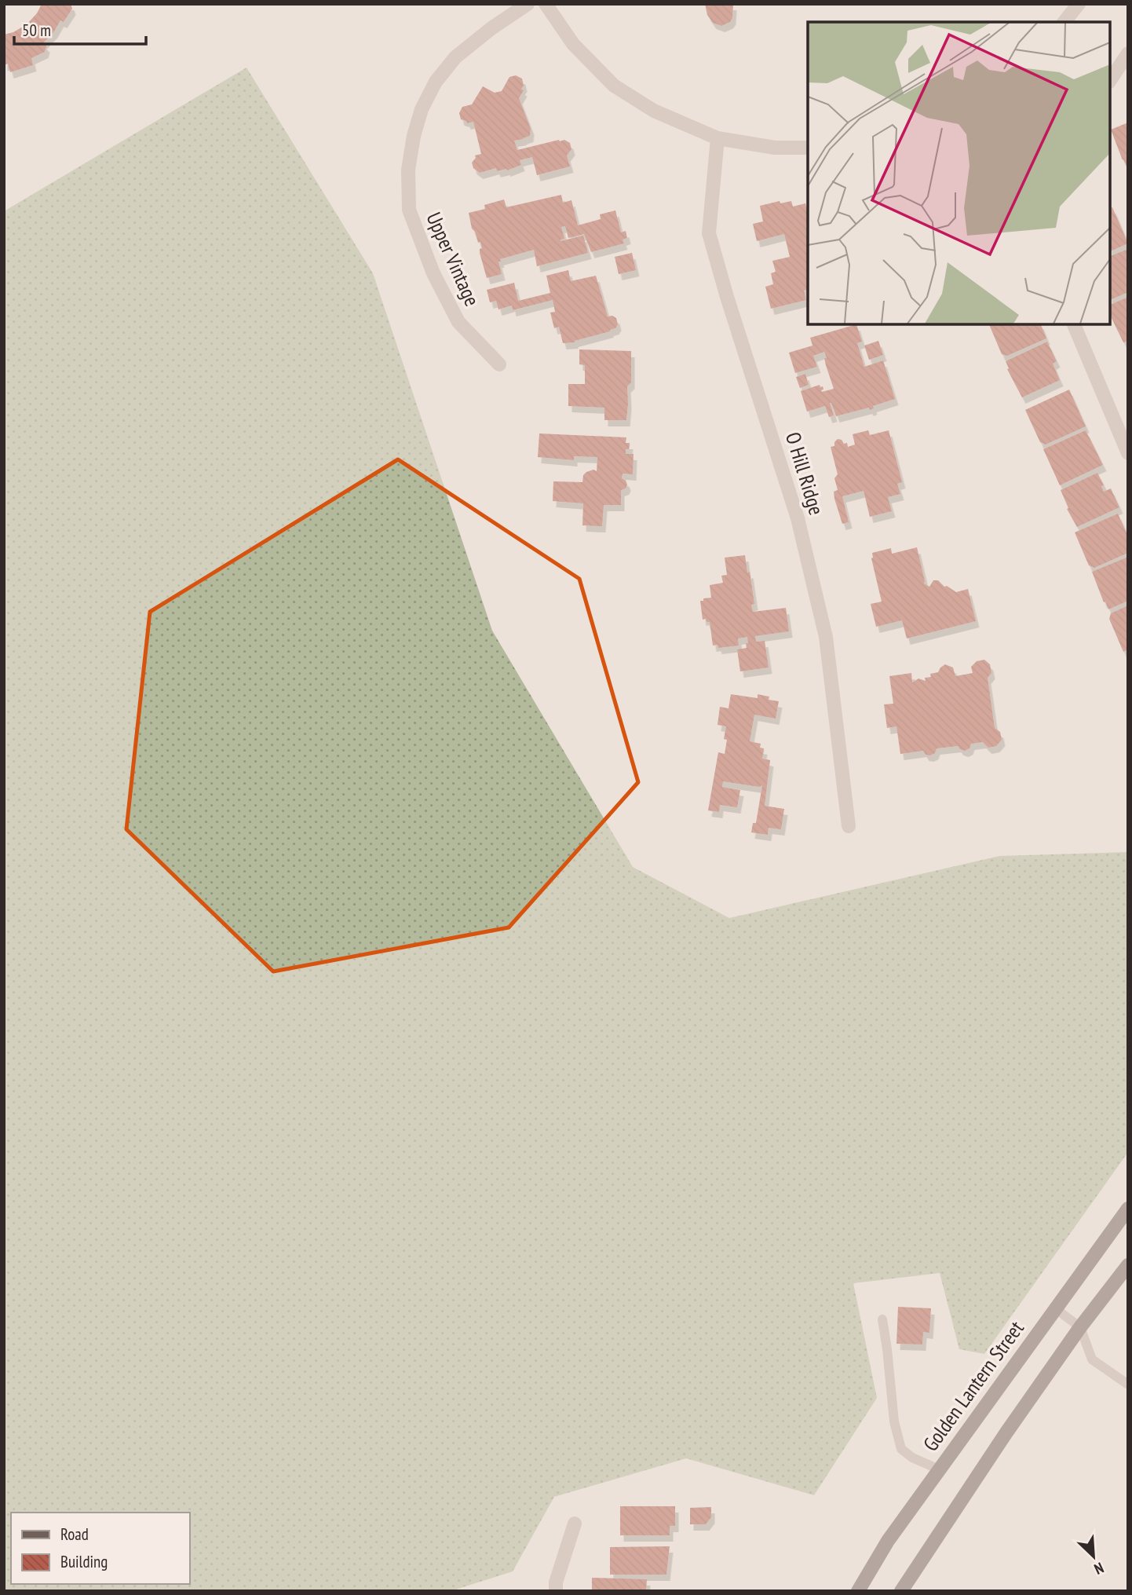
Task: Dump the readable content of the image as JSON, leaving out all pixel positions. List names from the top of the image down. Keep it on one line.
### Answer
{"streets":{"main road":["Golden Lantern Street"],"street":["Upper Vintage","O Hill Ridge"]},"legend":["Road","Building"],"scale_bar":"50 m","north":"bottom right"}
